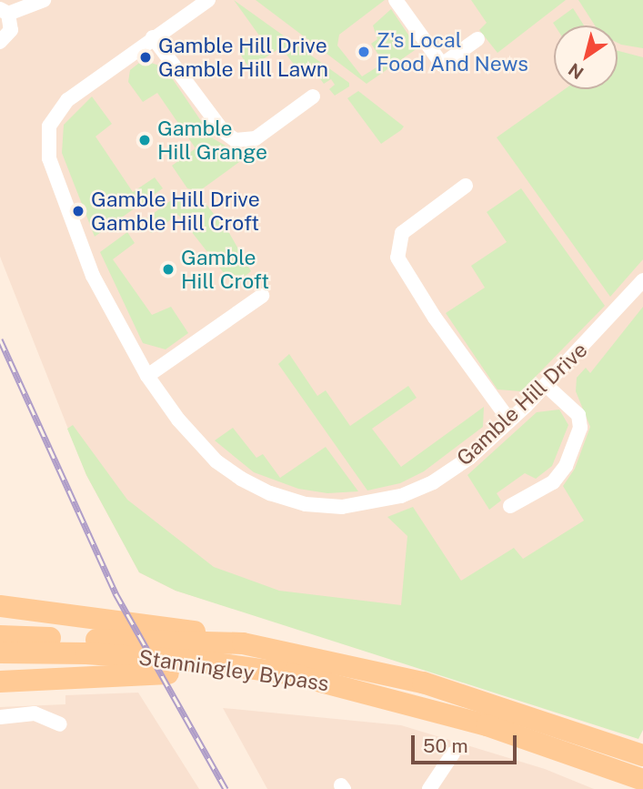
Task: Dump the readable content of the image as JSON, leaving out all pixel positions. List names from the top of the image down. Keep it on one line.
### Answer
{"streets":{"main road":["Stanningley Bypass"],"street":["Gamble Hill Drive"]},"places":["Z's Local Food And News","Gamble Hill Drive Gamble Hill Lawn","Gamble Hill Grange","Gamble Hill Drive Gamble Hill Croft","Gamble Hill Croft"],"scale_bar":"50 m","north":"bottom left"}
